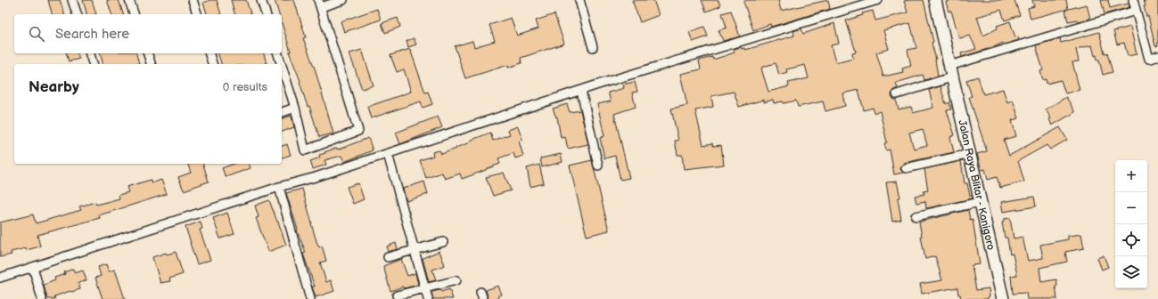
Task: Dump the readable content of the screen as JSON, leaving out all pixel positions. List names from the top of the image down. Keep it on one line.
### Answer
{"streets":{"main road":["Jalan Raya Blitar - Kanigoro"]},"page":{"search":"Search here","heading":["Nearby","0 results"],"map_buttons":["+","−"]}}
